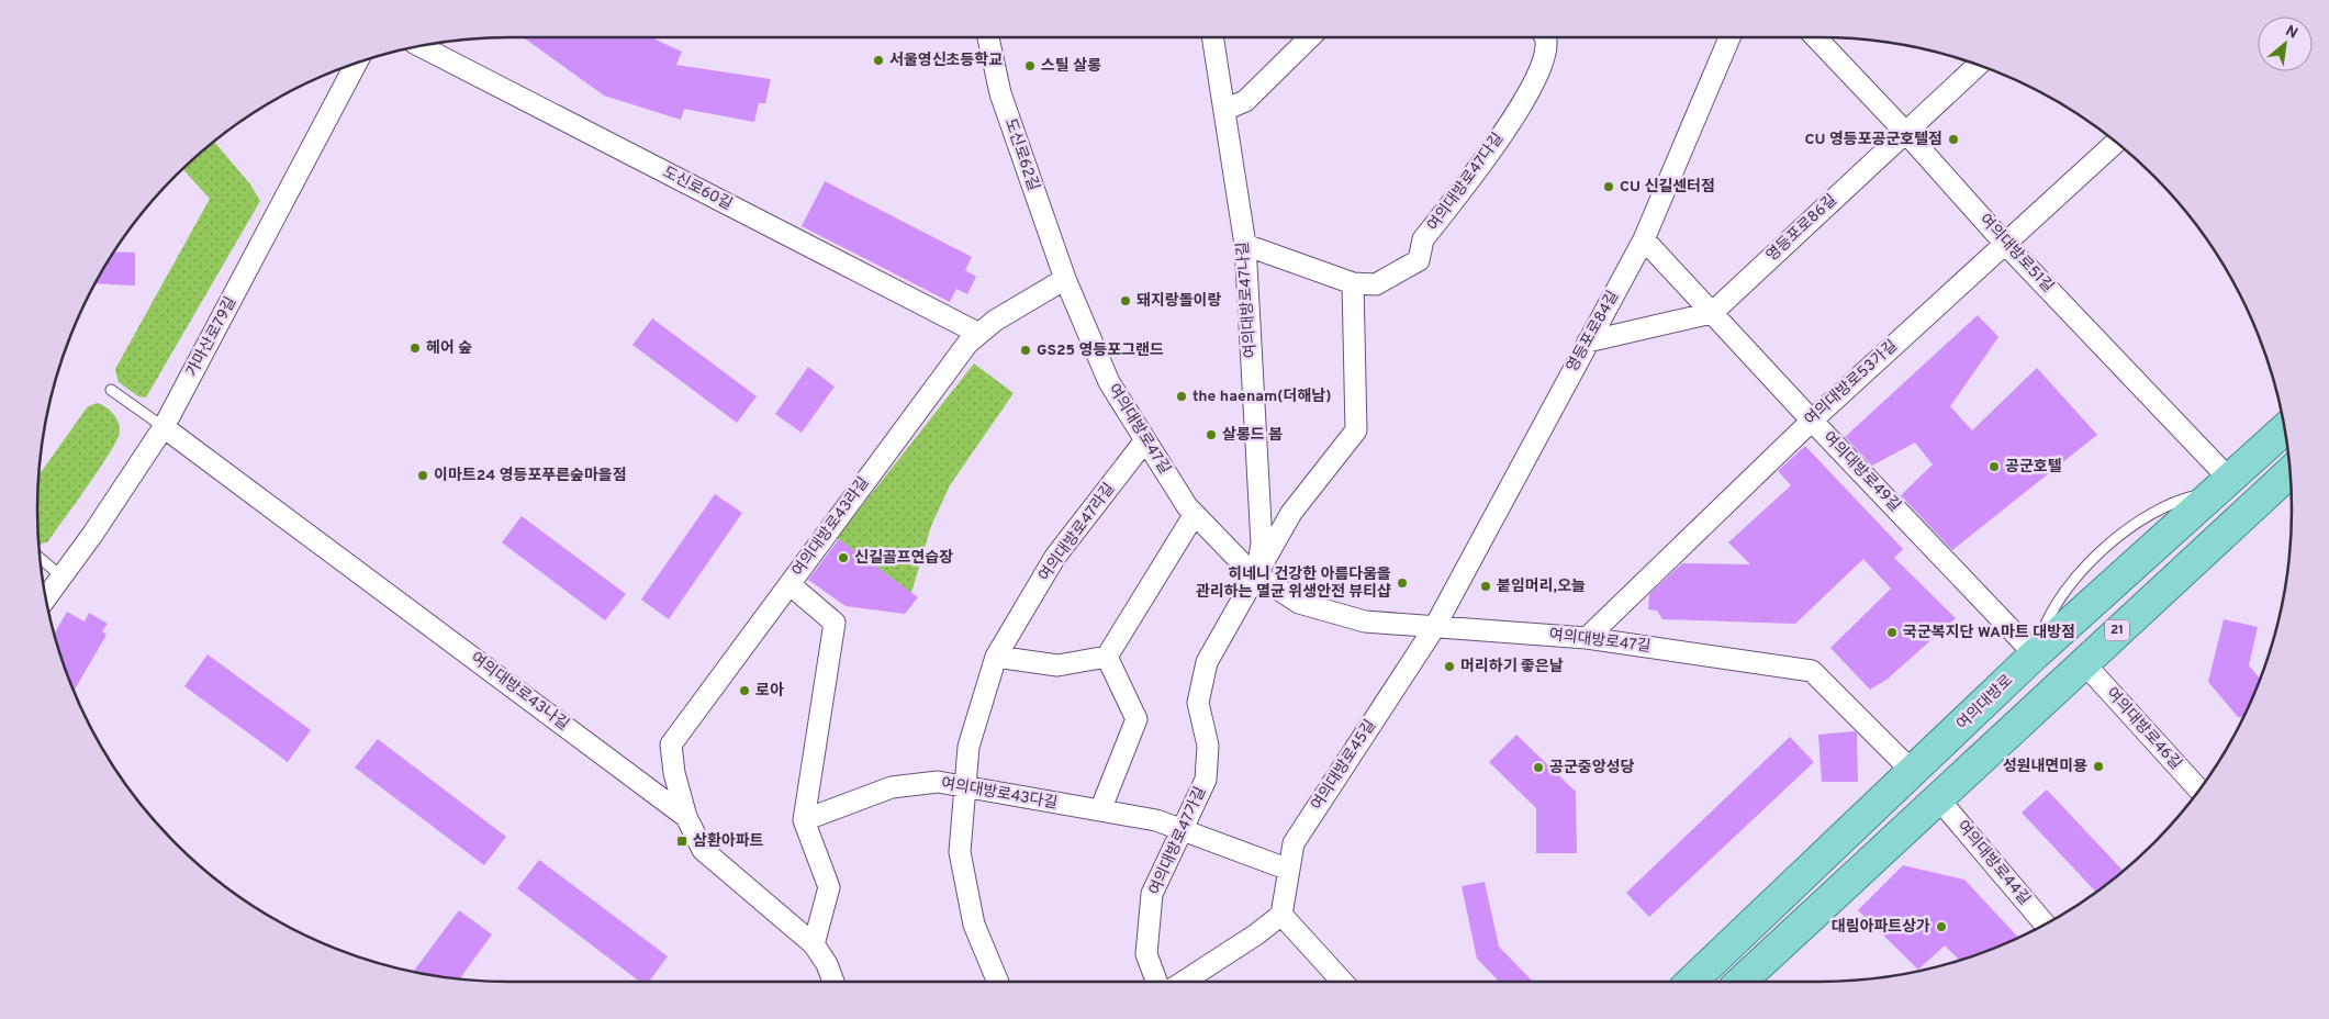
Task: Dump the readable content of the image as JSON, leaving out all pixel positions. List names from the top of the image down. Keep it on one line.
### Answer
{"streets":{"main road":["21","여의대방로"],"street":["도신로62길","여의대방로47다길","도신로60길","영등포로86길","여의대방로51길","여의대방로47나길","영등포로84길","가마산로79길","여의대방로53가길","여의대방로47길","여의대방로49길","여의대방로43라길","여의대방로47라길","여의대방로43나길","여의대방로46길","여의대방로45길","여의대방로43다길","여의대방로47가길","여의대방로44길"]},"crossings":[["도신로62길","여의대방로47길"],["도신로62길","여의대방로43라길"],["여의대방로47다길","여의대방로47나길"],["도신로60길","여의대방로43라길"],["영등포로86길","여의대방로51길"],["영등포로86길","여의대방로49길"],["여의대방로51길","여의대방로53가길"],["여의대방로51길","여의대방로"],["여의대방로47나길","여의대방로47길"],["여의대방로47나길","여의대방로47가길"],["영등포로84길","여의대방로47길"],["영등포로84길","여의대방로49길"],["영등포로84길","여의대방로45길"],["가마산로79길","여의대방로43나길"],["여의대방로53가길","여의대방로47길"],["여의대방로53가길","여의대방로49길"],["여의대방로47길","여의대방로43라길"],["여의대방로47길","여의대방로47라길"],["여의대방로47길","여의대방로"],["여의대방로47길","여의대방로45길"],["여의대방로47길","여의대방로47가길"],["여의대방로49길","여의대방로"],["여의대방로43라길","여의대방로43나길"],["여의대방로47라길","여의대방로43다길"],["21","여의대방로46길"],["21","여의대방로44길"],["여의대방로45길","여의대방로43다길"],["여의대방로43다길","여의대방로47가길"]],"places":{"other":["서울영신초등학교","스틸 살롱","CU 영등포공군호텔점","CU 신길센터점","돼지랑돌이랑","헤어 숲","GS25 영등포그랜드","the haenam(더해남)","살롱드 봄","공군호텔","이마트24 영등포푸른숲마을점","신길골프연습장","히네니 건강한 아름다움을 관리하는 멸균 위생안전 뷰티샵","붙임머리,오늘","국군복지단 WA마트 대방점","머리하기 좋은날","로아","성원내면미용","공군중앙성당","대림아파트상가"],"transit":["삼환아파트"]},"north":"top right"}
